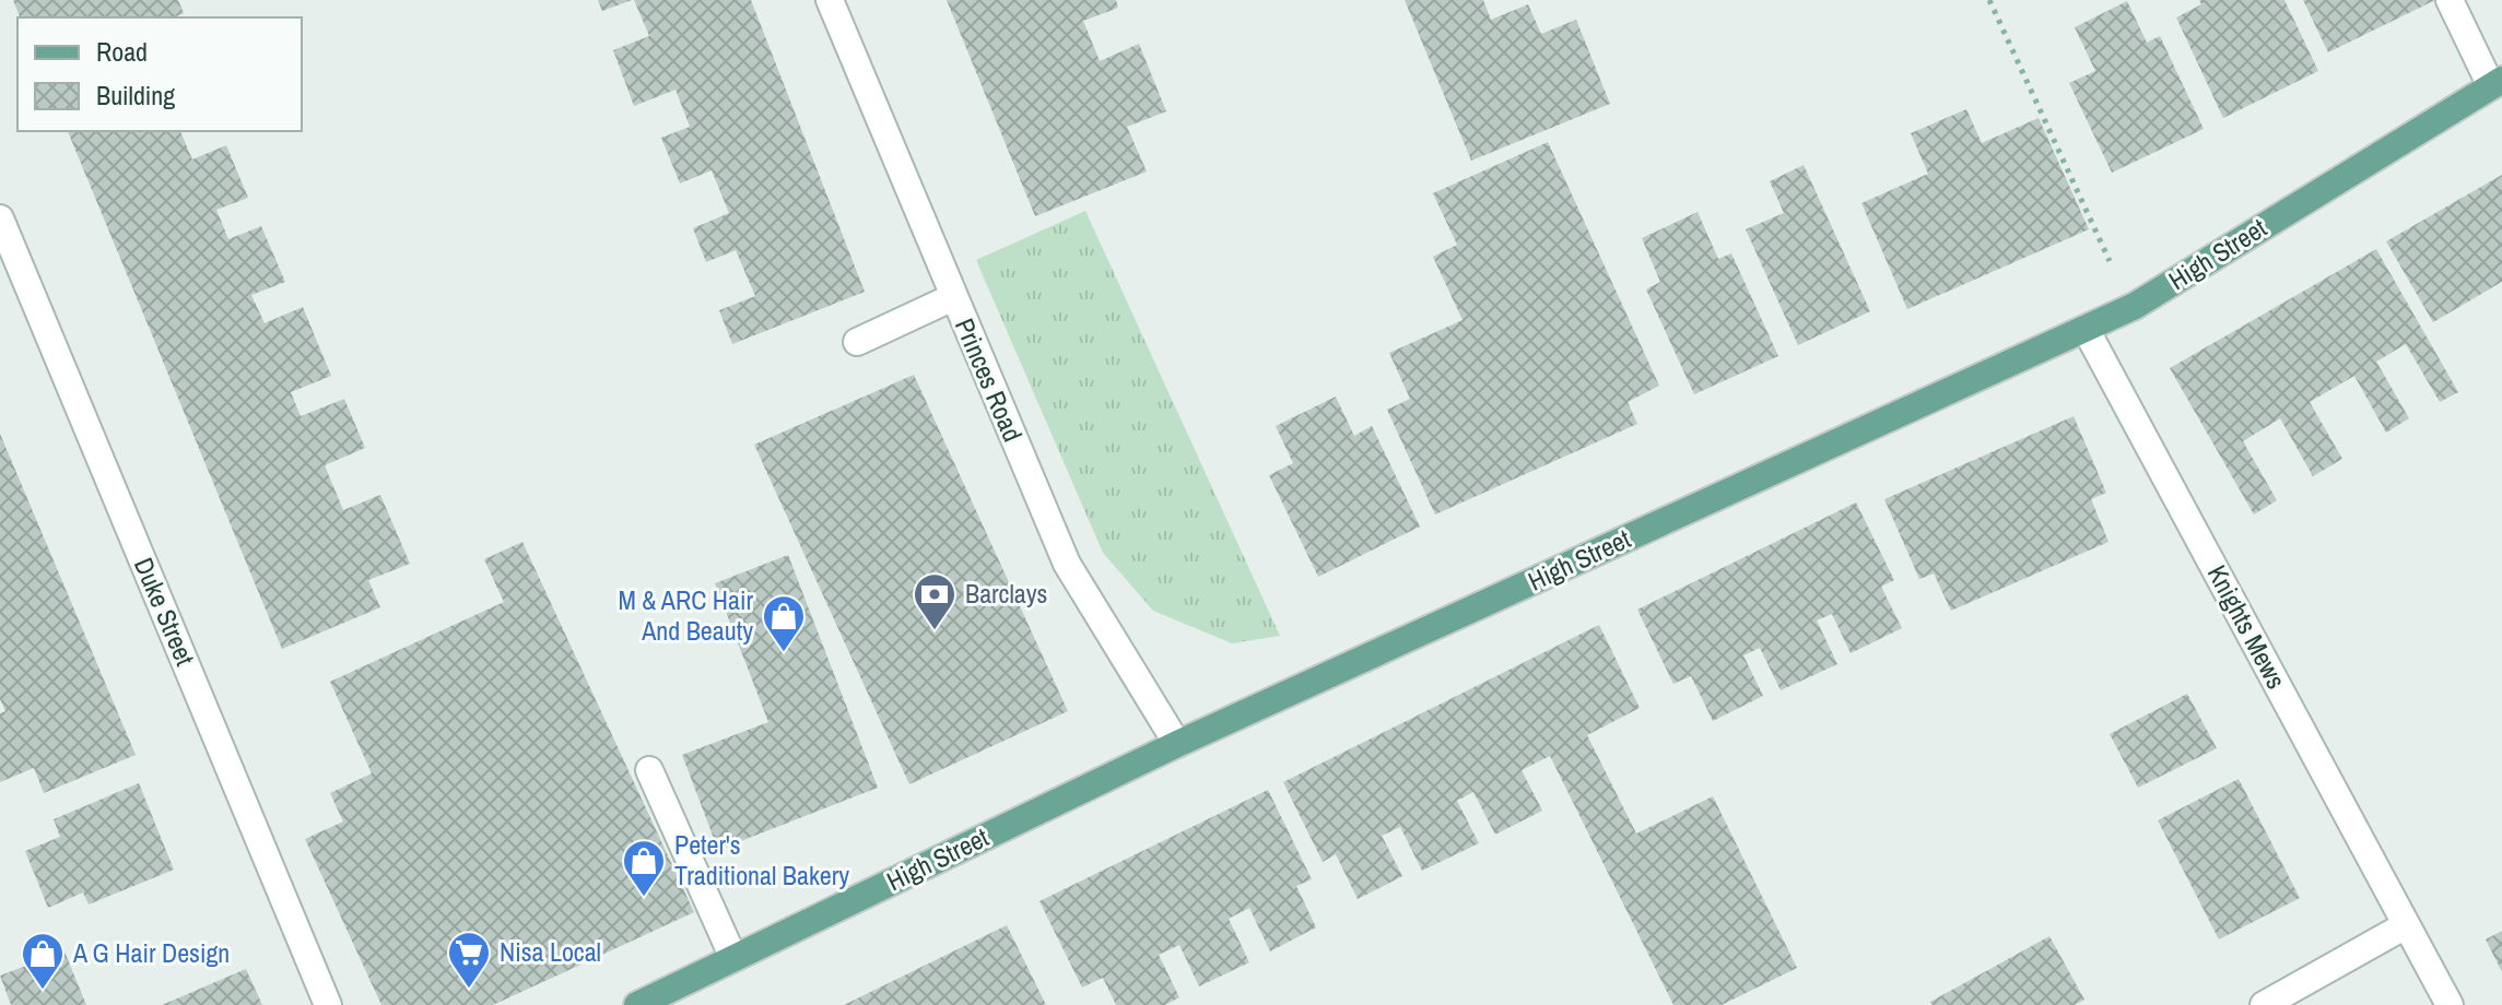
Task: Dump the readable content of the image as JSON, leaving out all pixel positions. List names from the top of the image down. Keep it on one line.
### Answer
{"streets":{"main road":["High Street"],"street":["Princes Road","Duke Street","Knights Mews"]},"crossings":[["High Street","Princes Road"],["High Street","Knights Mews"]],"places":{"bank":["Barclays"],"shop":["M & ARC Hair And Beauty","Peter's Traditional Bakery","A G Hair Design"],"supermarket":["Nisa Local"]},"legend":["Road","Building"]}
